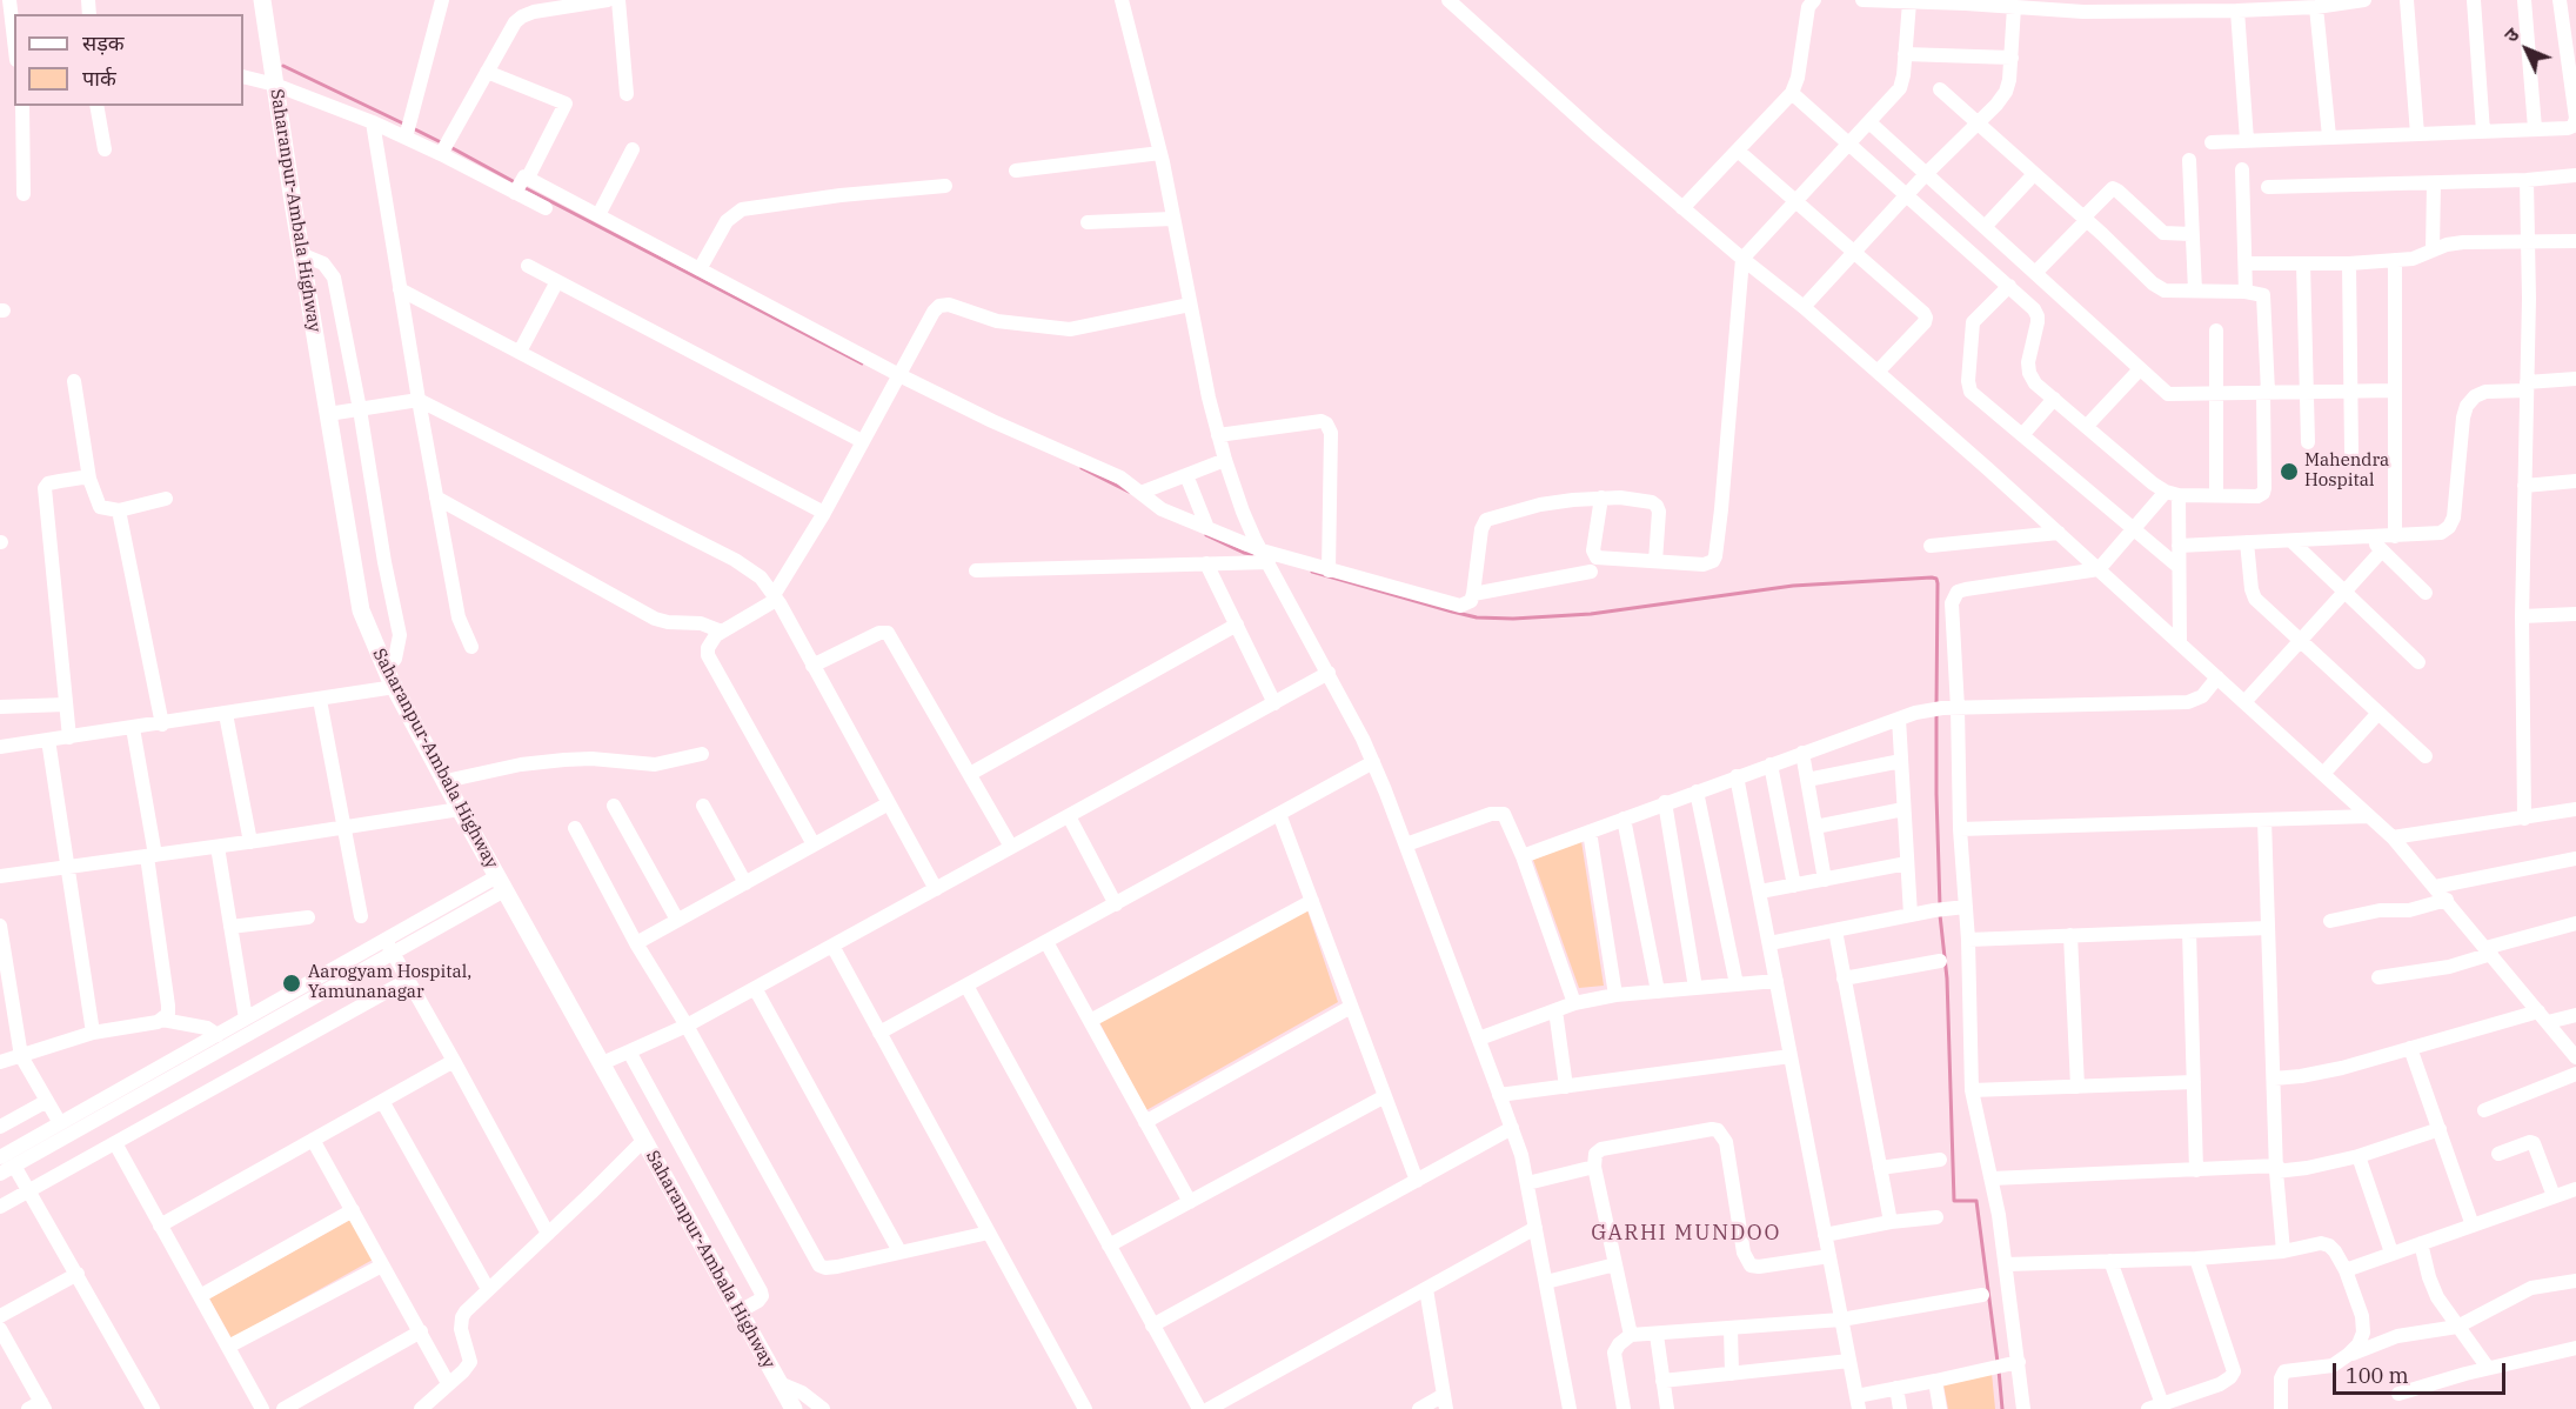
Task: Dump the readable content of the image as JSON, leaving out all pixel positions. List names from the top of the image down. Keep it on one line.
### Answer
{"streets":{"main road":["Saharanpur-Ambala Highway"]},"districts":["GARHI MUNDOO"],"places":["Mahendra Hospital","Aarogyam Hospital, Yamunanagar"],"legend":["सड़क","पार्क"],"scale_bar":"100 m","north":"top left"}
